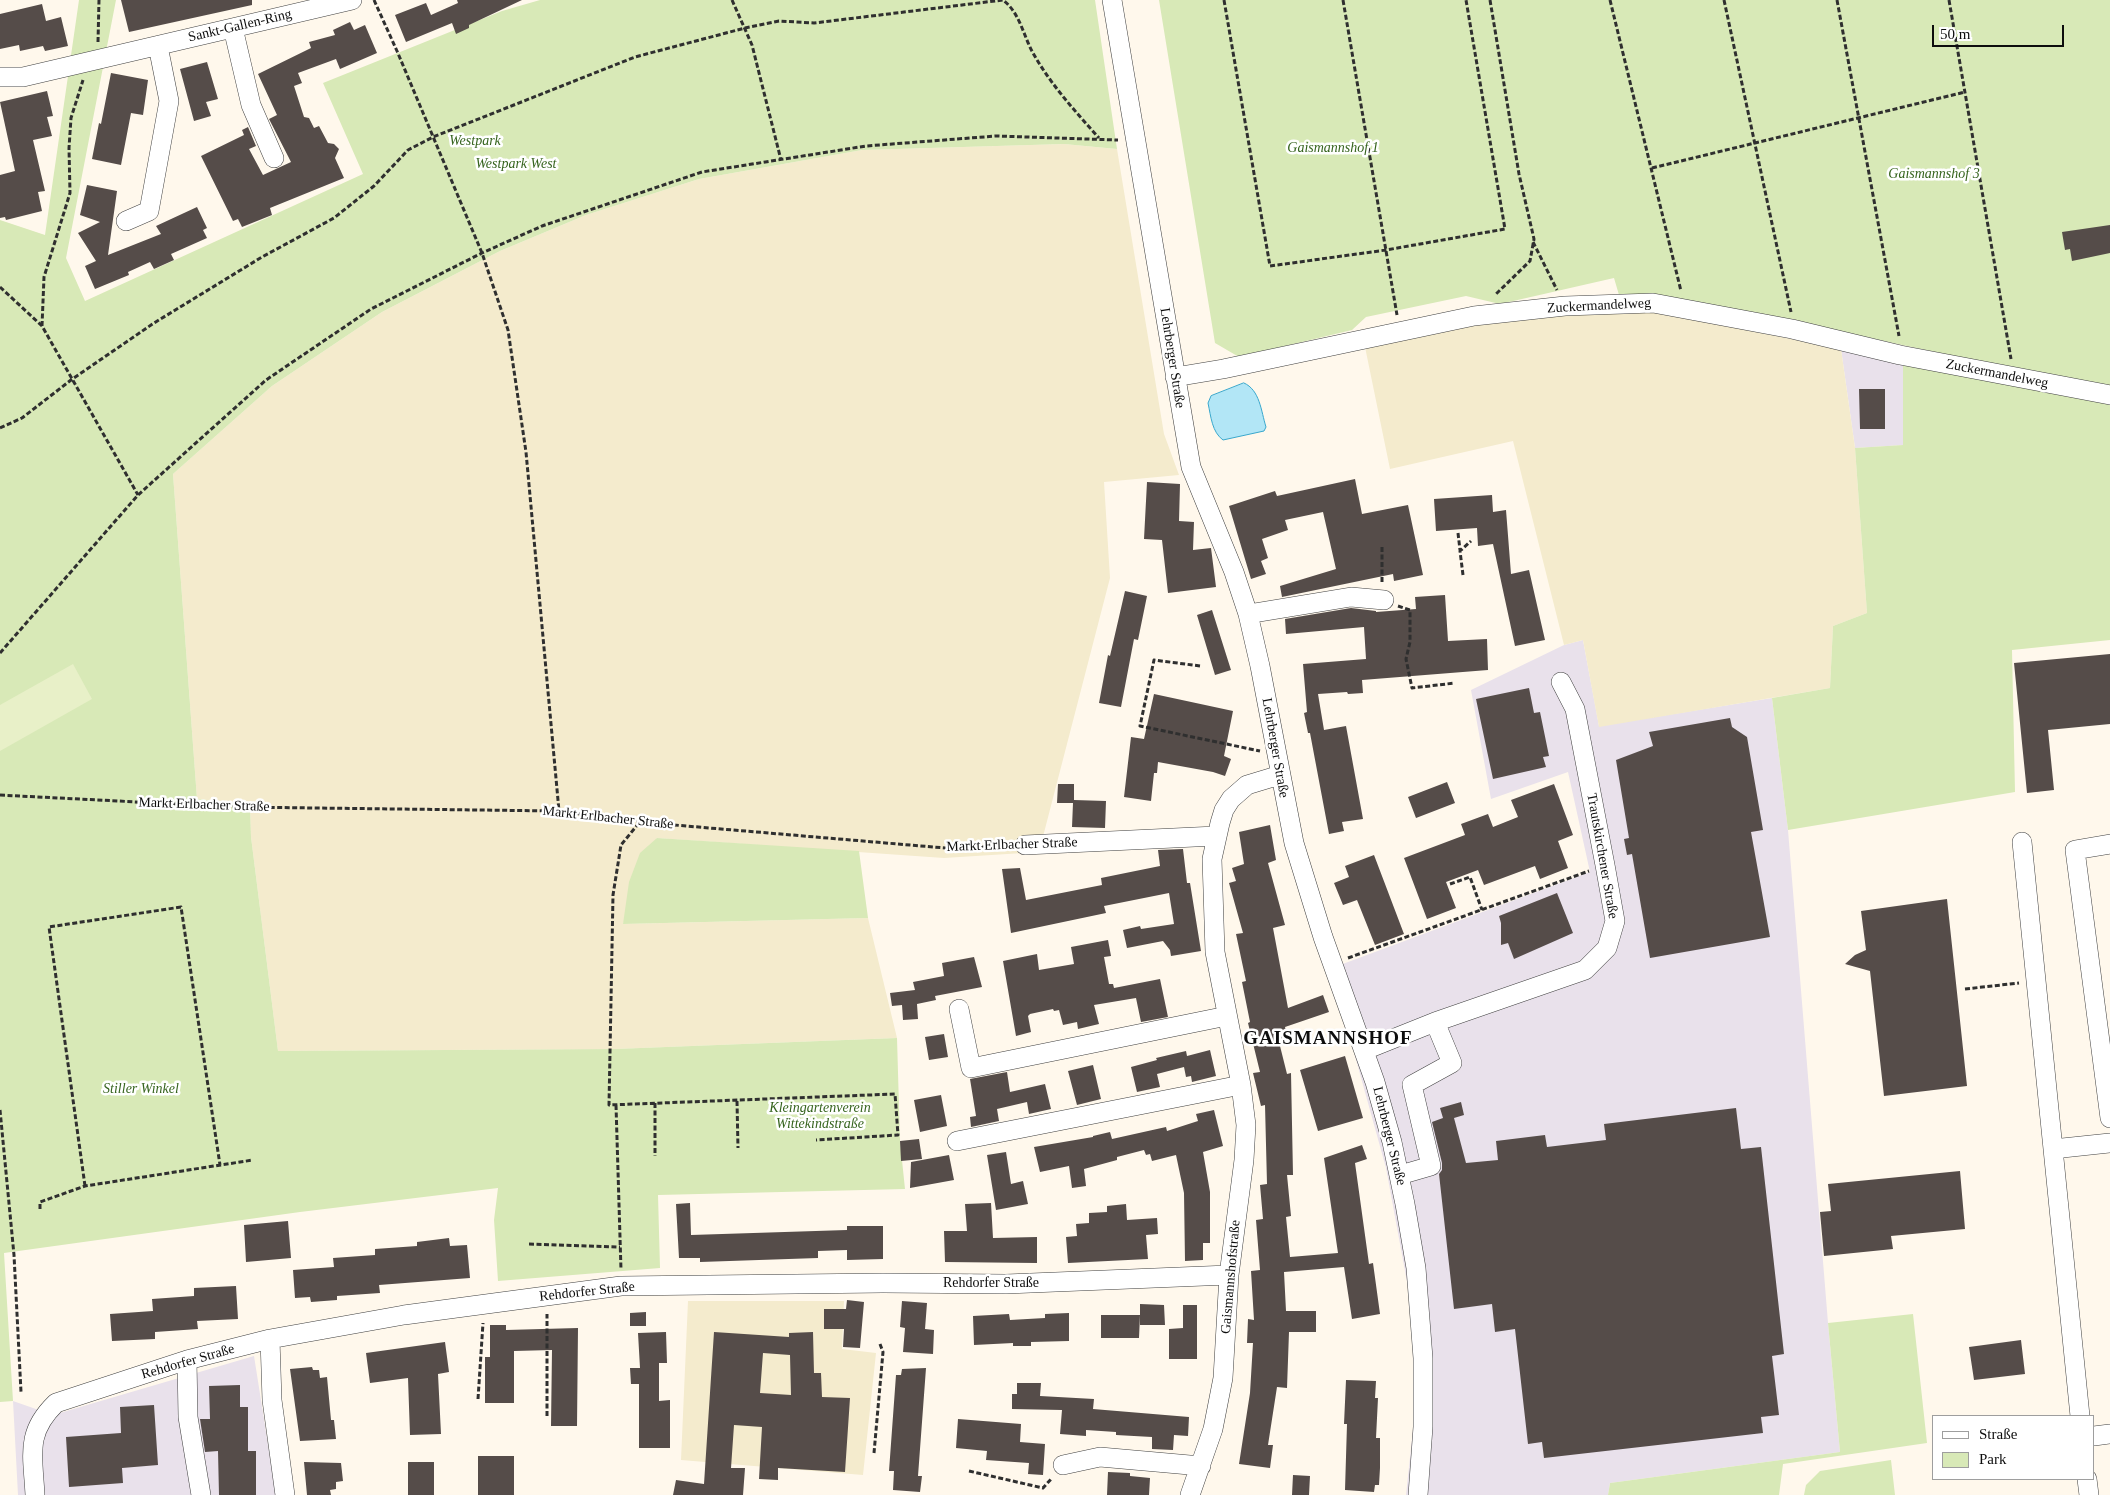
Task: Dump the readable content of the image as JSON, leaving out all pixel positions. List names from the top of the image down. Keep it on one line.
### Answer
{"streets":{"street":["Sankt-Gallen-Ring","Zuckermandelweg","Lehrberger Straße","Markt Erlbacher Straße","Trautskirchener Straße","Gaismannshofstraße","Rehdorfer Straße"]},"crossings":[["Zuckermandelweg","Lehrberger Straße"],["Lehrberger Straße","Trautskirchener Straße"],["Lehrberger Straße","Gaismannshofstraße"],["Markt Erlbacher Straße","Gaismannshofstraße"],["Gaismannshofstraße","Rehdorfer Straße"]],"districts":["GAISMANNSHOF"],"parks":["Westpark","Gaismannshof 1","Westpark West","Gaismannshof 3","Stiller Winkel","Kleingartenverein Wittekindstraße"],"legend":["Straße","Park"],"scale_bar":"50 m"}
